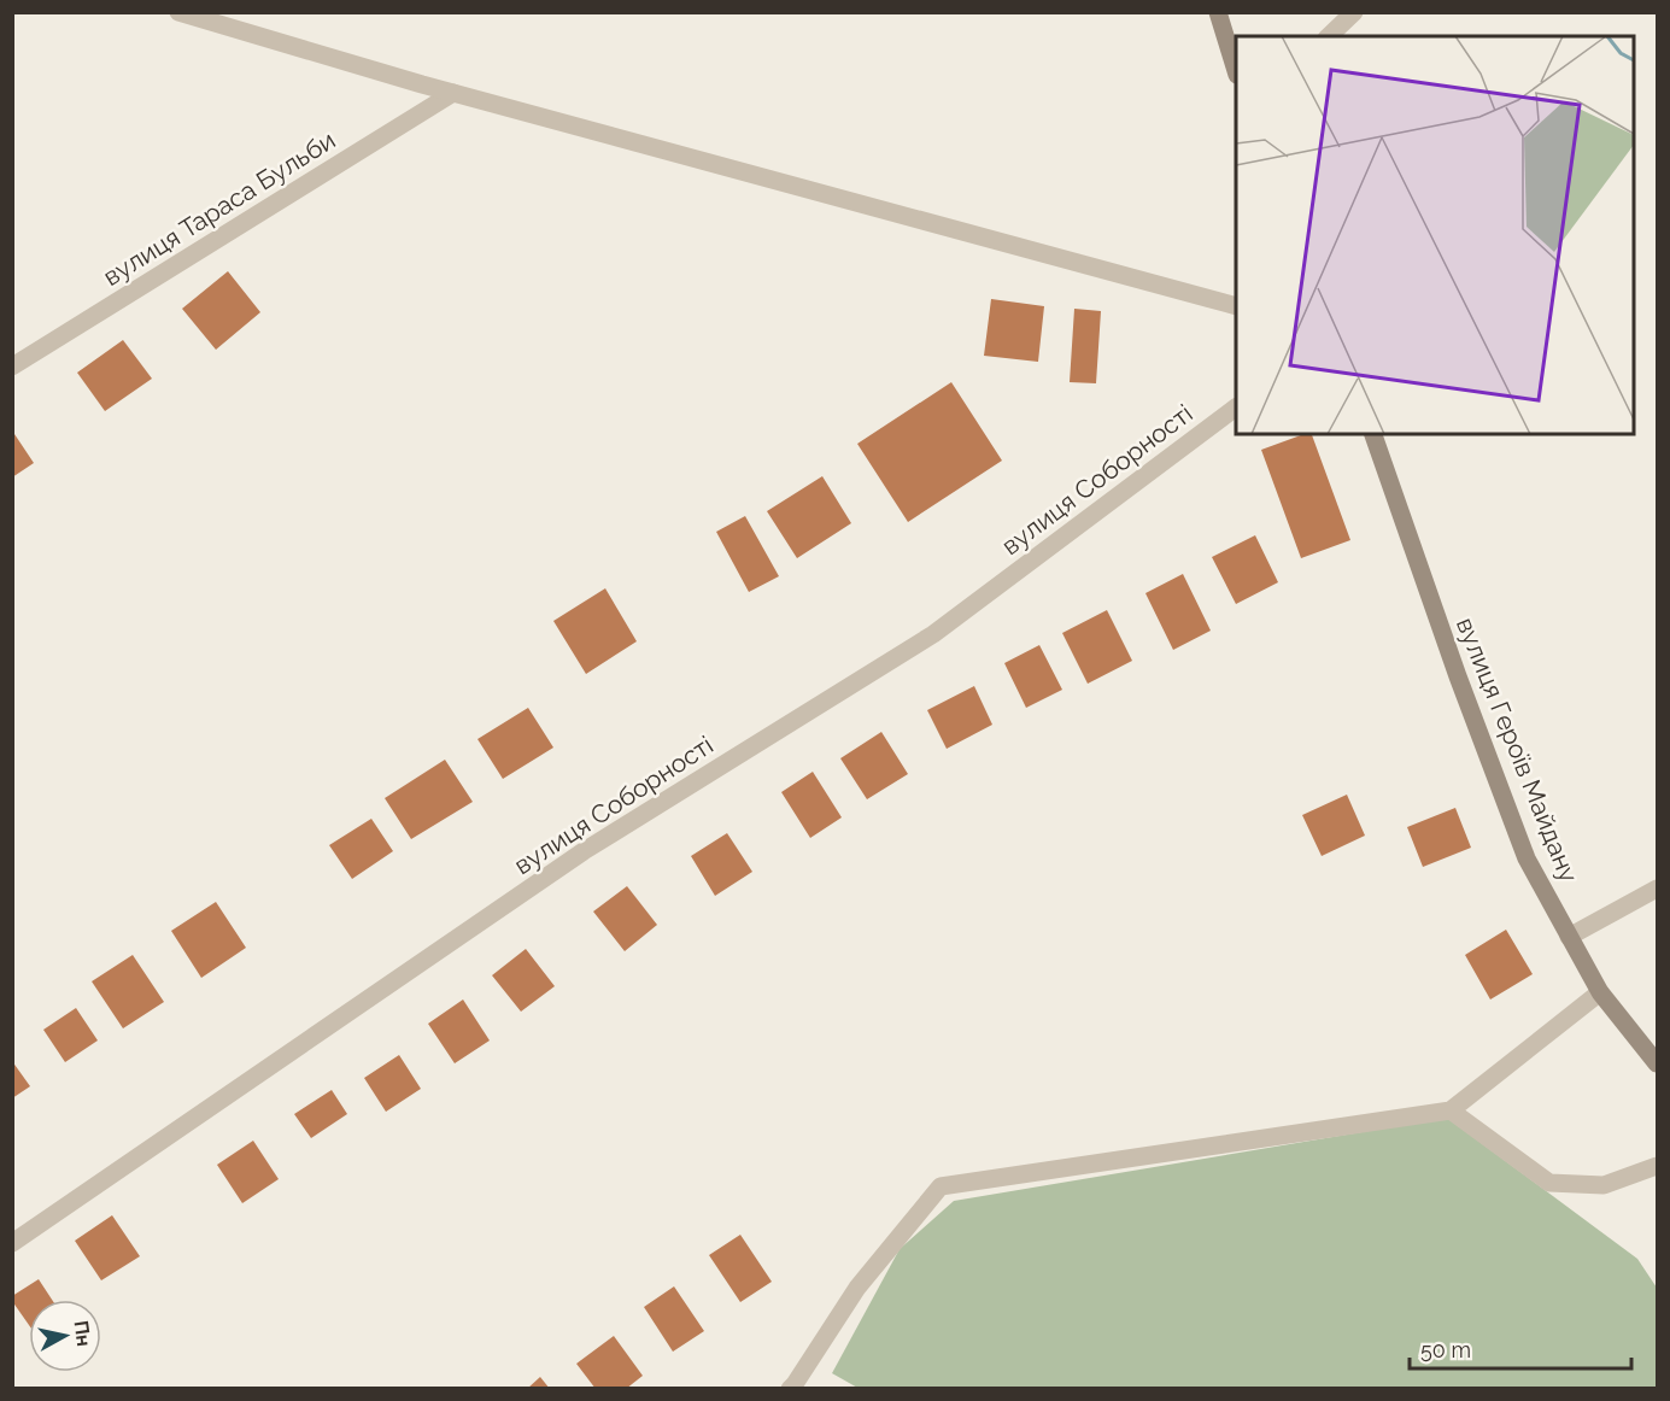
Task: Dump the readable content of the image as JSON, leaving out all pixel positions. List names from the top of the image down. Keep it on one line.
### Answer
{"streets":{"main road":["вулиця Героїв Майдану"],"street":["вулиця Тараса Бульби","вулиця Соборності"]},"scale_bar":"50 m","north":"right"}
